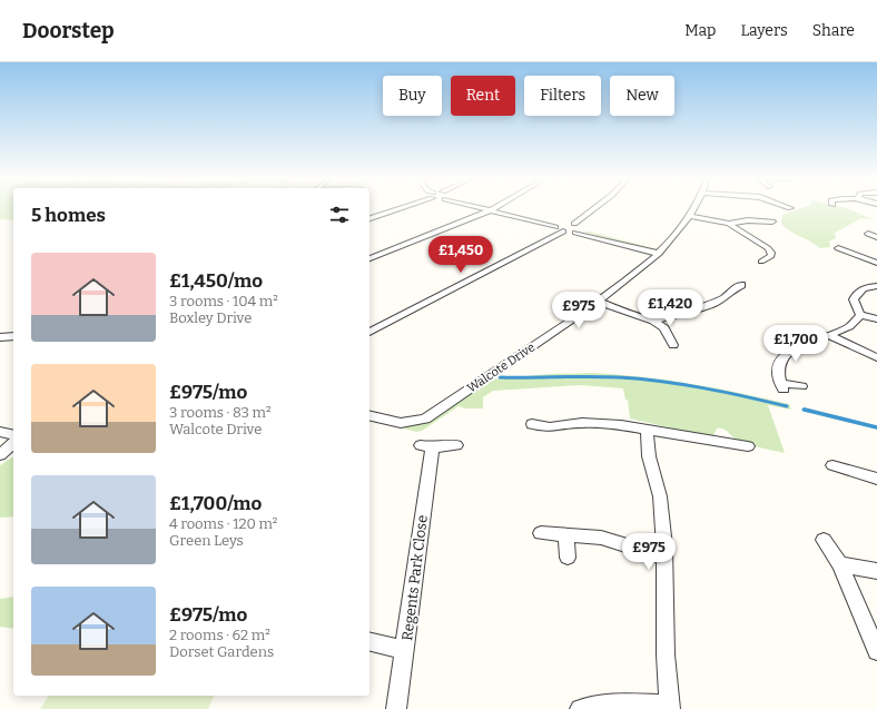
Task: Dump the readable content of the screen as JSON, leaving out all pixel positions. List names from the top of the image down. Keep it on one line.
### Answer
{"streets":{"street":["Walcote Drive","Regents Park Close"]},"page":{"header":"Doorstep","nav":["Map","Layers","Share"],"chip":["Buy","Rent","Filters","New"],"heading":"5 homes","price":["£1,450","£1,420","£975","£1,700","£975"],"list":[{"name":"£1,450/mo","note":"3 rooms · 104 m² · Boxley Drive"},{"name":"£975/mo","note":"3 rooms · 83 m² · Walcote Drive"},{"name":"£1,700/mo","note":"4 rooms · 120 m² · Green Leys"},{"name":"£975/mo","note":"2 rooms · 62 m² · Dorset Gardens"}]}}
